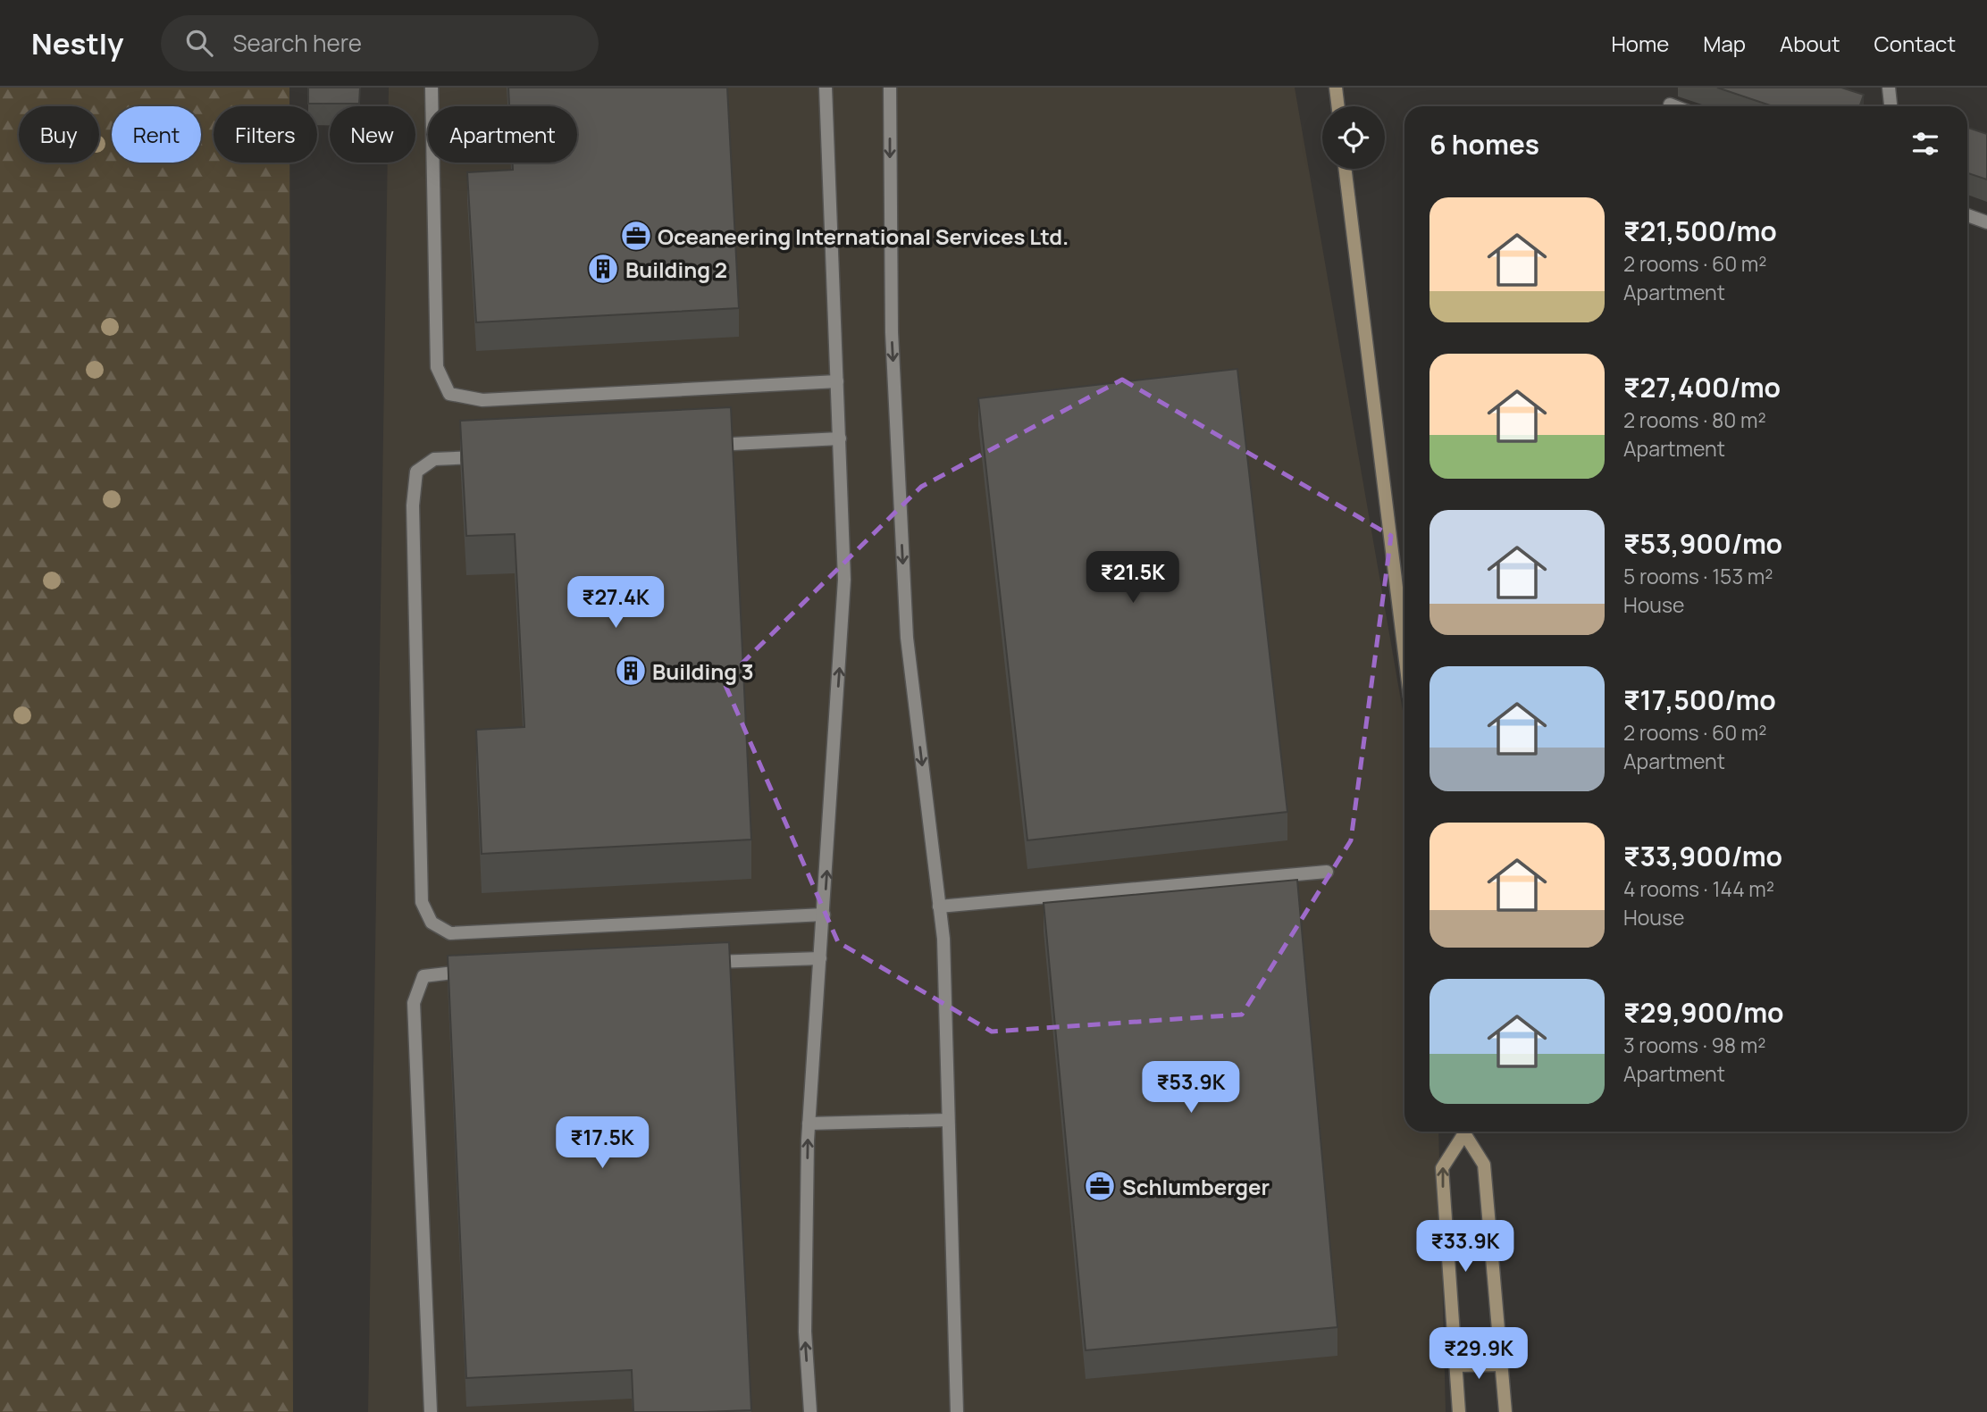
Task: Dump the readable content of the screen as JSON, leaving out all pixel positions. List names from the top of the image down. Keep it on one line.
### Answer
{"places":{"office":["Oceaneering International Services Ltd.","Schlumberger"],"building":["Building 2","Building 3"]},"page":{"header":"Nestly","search":"Search here","nav":["Home","Map","About","Contact"],"chip":["Buy","Rent","Filters","New","Apartment"],"heading":"6 homes","list":[{"name":"₹21,500/mo","note":"2 rooms · 60 m² · Apartment"},{"name":"₹27,400/mo","note":"2 rooms · 80 m² · Apartment"},{"name":"₹53,900/mo","note":"5 rooms · 153 m² · House"},{"name":"₹17,500/mo","note":"2 rooms · 60 m² · Apartment"},{"name":"₹33,900/mo","note":"4 rooms · 144 m² · House"},{"name":"₹29,900/mo","note":"3 rooms · 98 m² · Apartment"}],"price":["₹21.5K","₹27.4K","₹53.9K","₹17.5K","₹33.9K","₹29.9K"]}}
